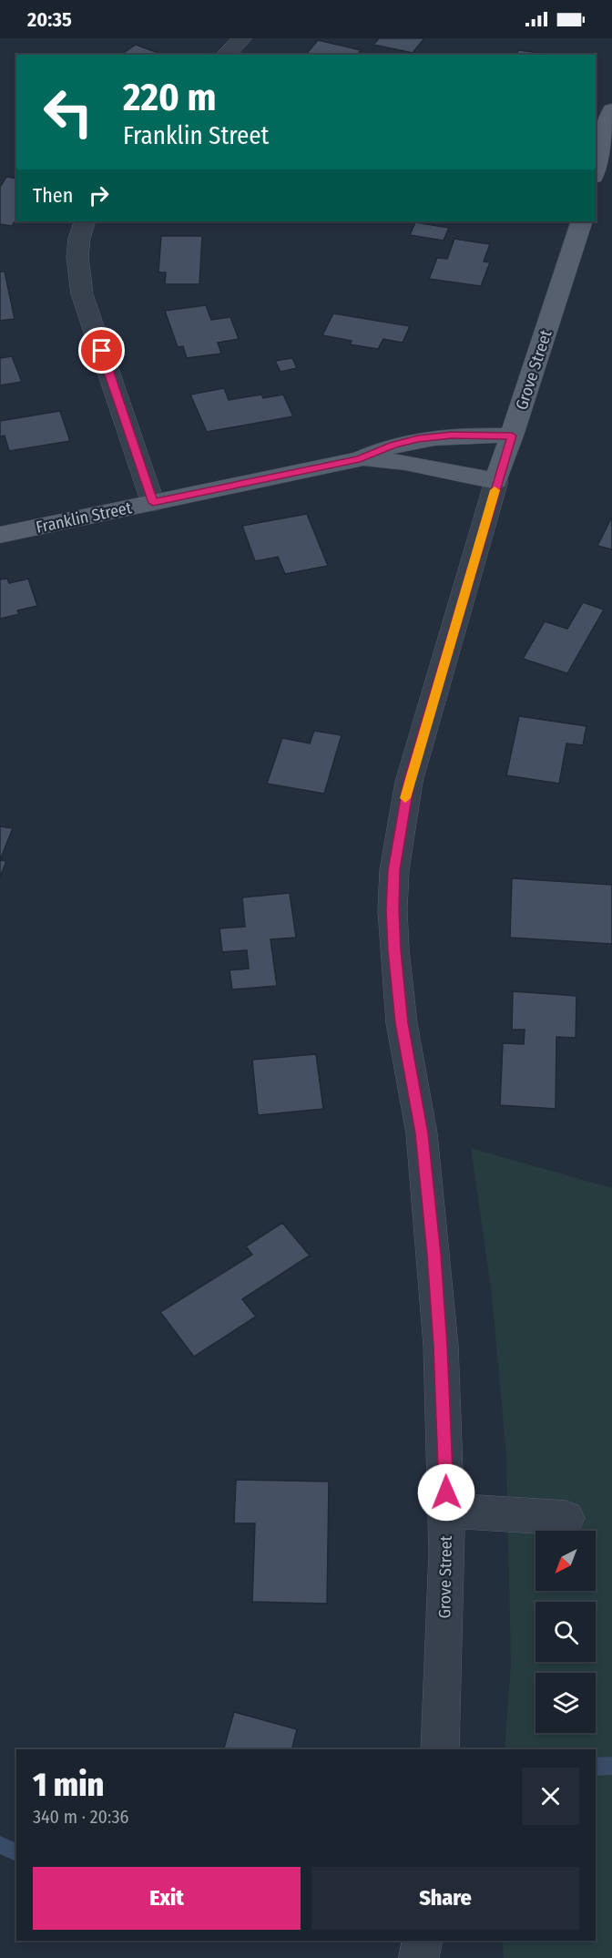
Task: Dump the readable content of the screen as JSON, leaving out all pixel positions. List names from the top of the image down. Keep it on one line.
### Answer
{"streets":{"main road":["Grove Street","Franklin Street"]},"crossings":[["Grove Street","Franklin Street"]],"north":"bottom left","page":{"status":"20:35","turn":["220 m","Franklin Street"],"then":"Then","heading":["1 min","340 m · 20:36"],"buttons":["Exit","Share"]}}
